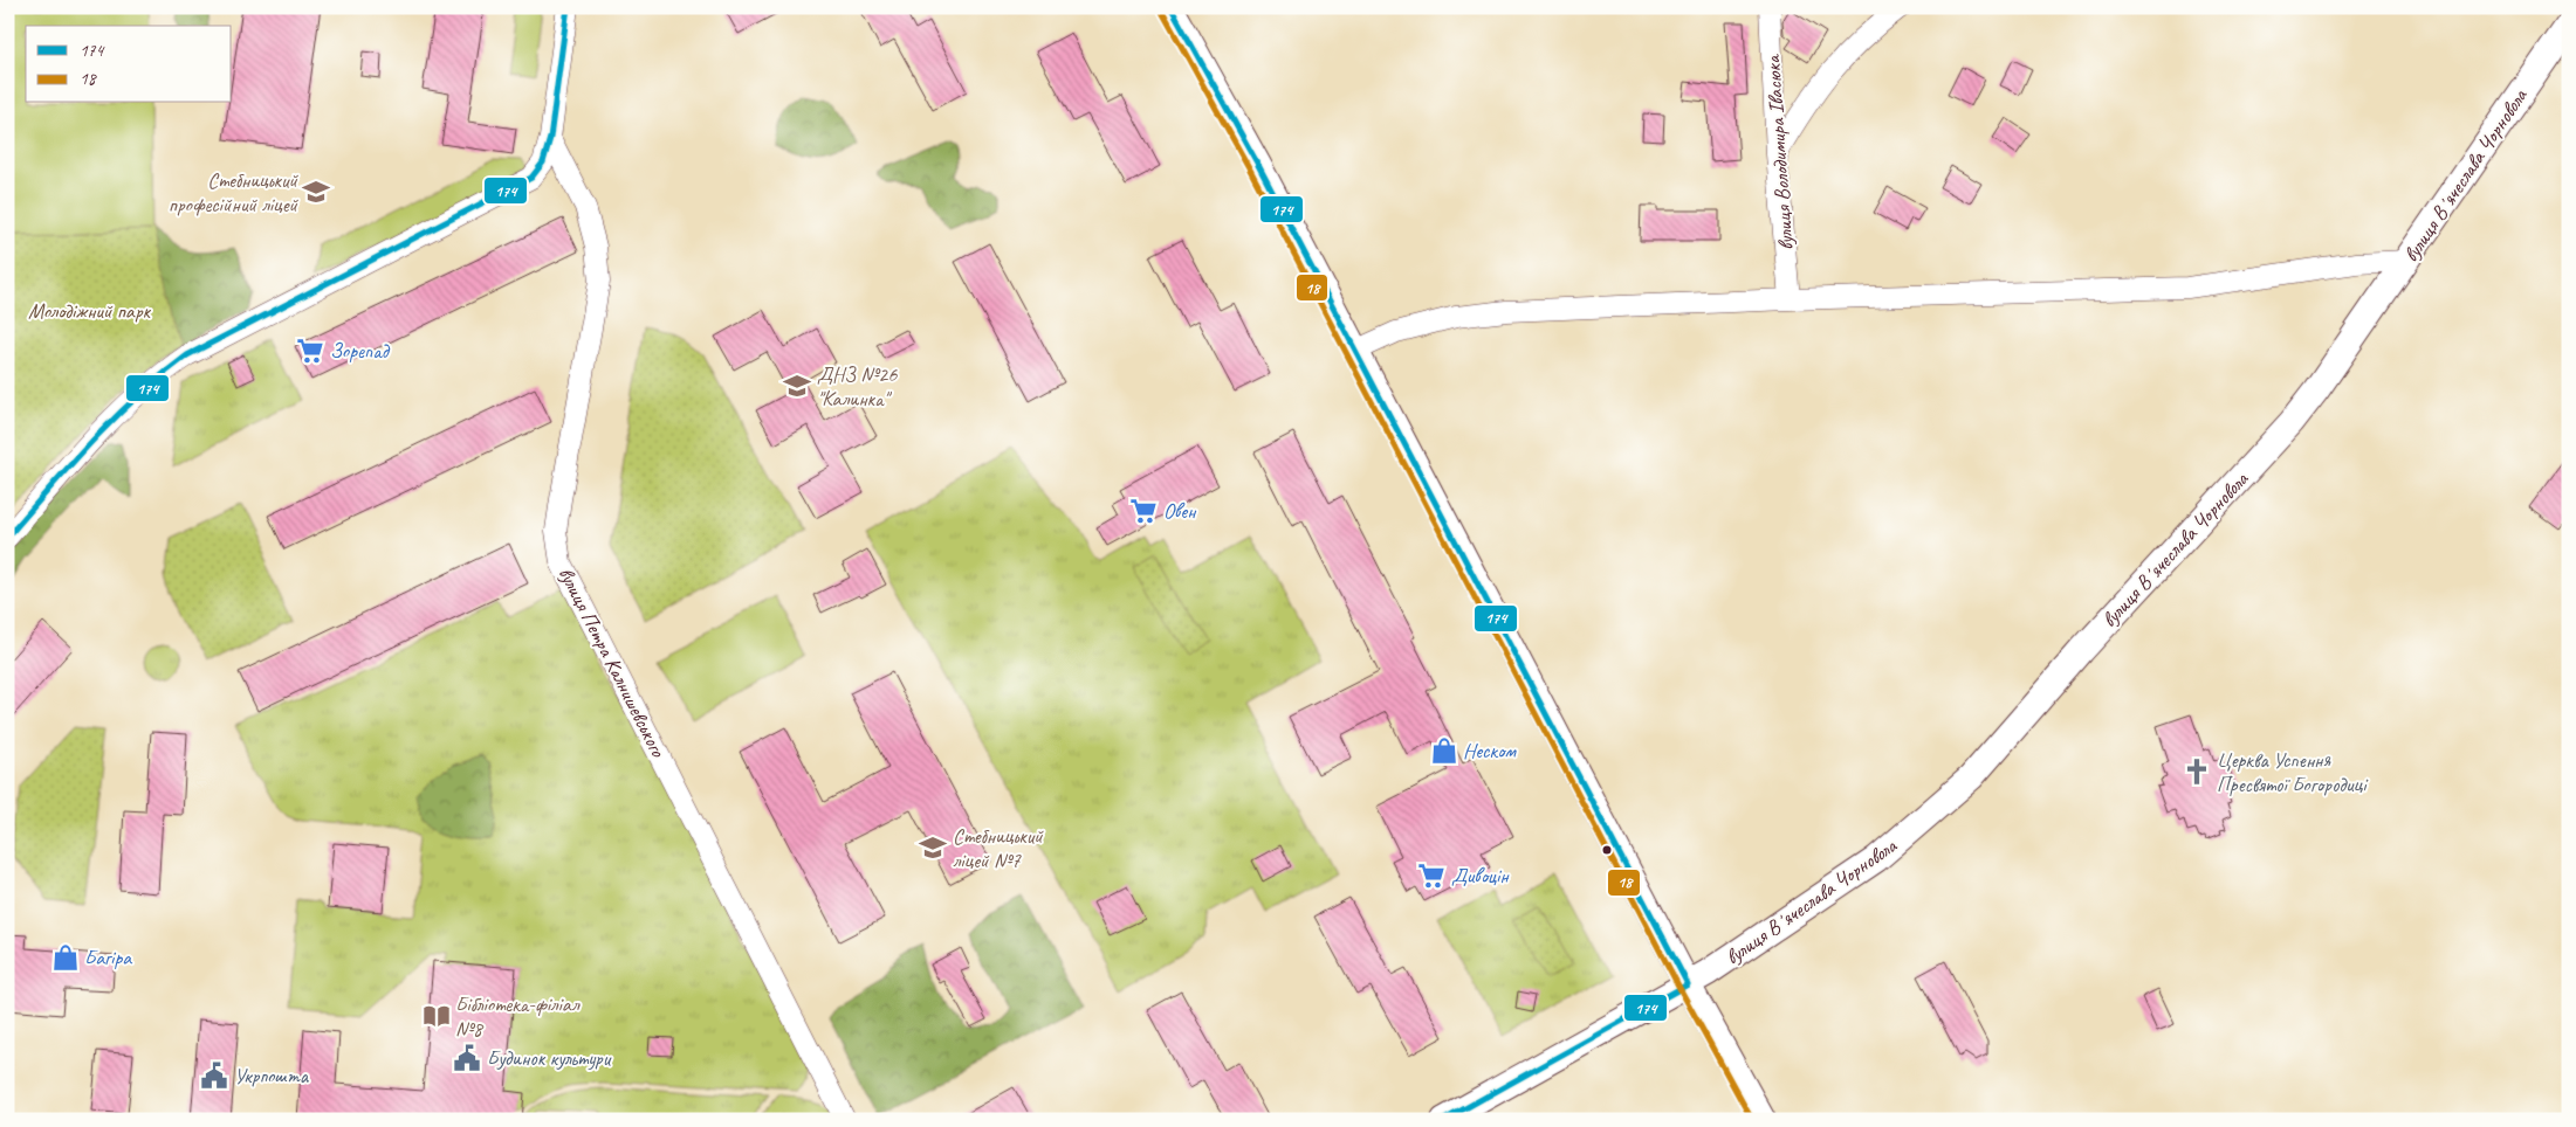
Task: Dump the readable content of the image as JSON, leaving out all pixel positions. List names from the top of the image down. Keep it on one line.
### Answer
{"streets":{"street":["вулиця Володимира Івасюка","вулиця Вʼячеслава Чорновола","вулиця Петра Калнишевського"]},"parks":["Молодіжний парк"],"places":{"school or university":["Стебницький професійний ліцей","ДНЗ №26 \"Калинка\"","Стебницький ліцей №7"],"supermarket":["Зорепад","Овен","Дивоцін"],"shop":["Неском","Багіра"],"church":["Церква Успення Пресвятої Богородиці"],"library":["Бібліотека-філіал №8"],"public building":["Будинок культури","Укрпошта"]},"lines":["transit line 174","transit line 18"],"legend":["174","18"]}
